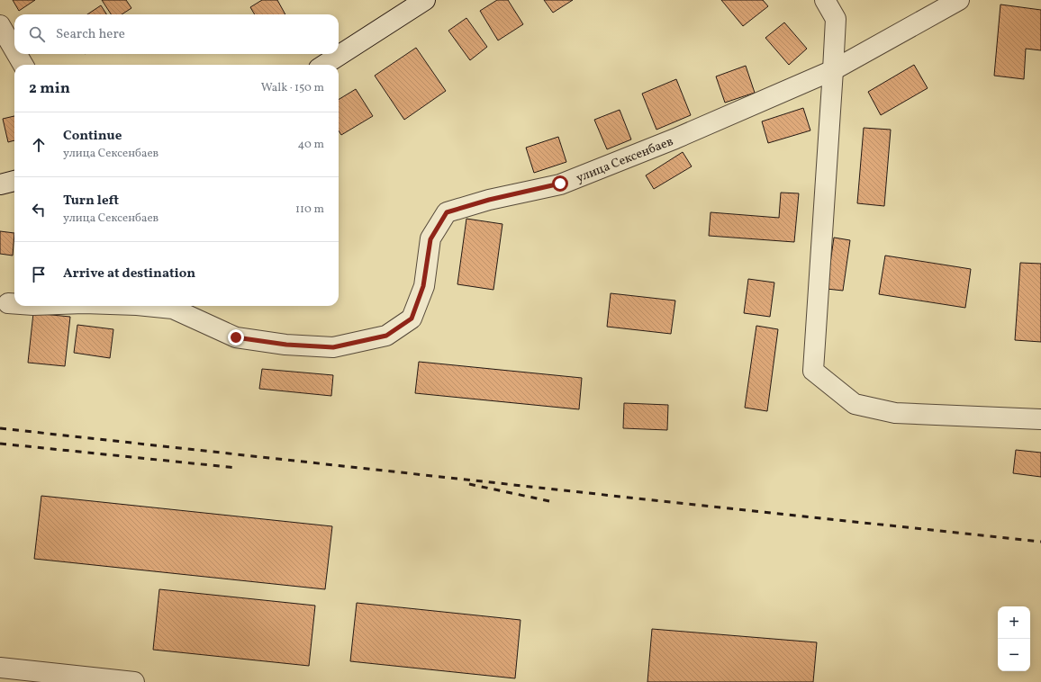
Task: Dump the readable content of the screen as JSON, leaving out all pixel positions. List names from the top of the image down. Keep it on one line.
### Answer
{"streets":{"street":["улица Сексенбаев"]},"page":{"search":"Search here","heading":["2 min","Walk · 150 m"],"list":[["Continue","улица Сексенбаев","40 m"],["Turn left","улица Сексенбаев","110 m"],"Arrive at destination"],"map_buttons":["+","−"]}}
